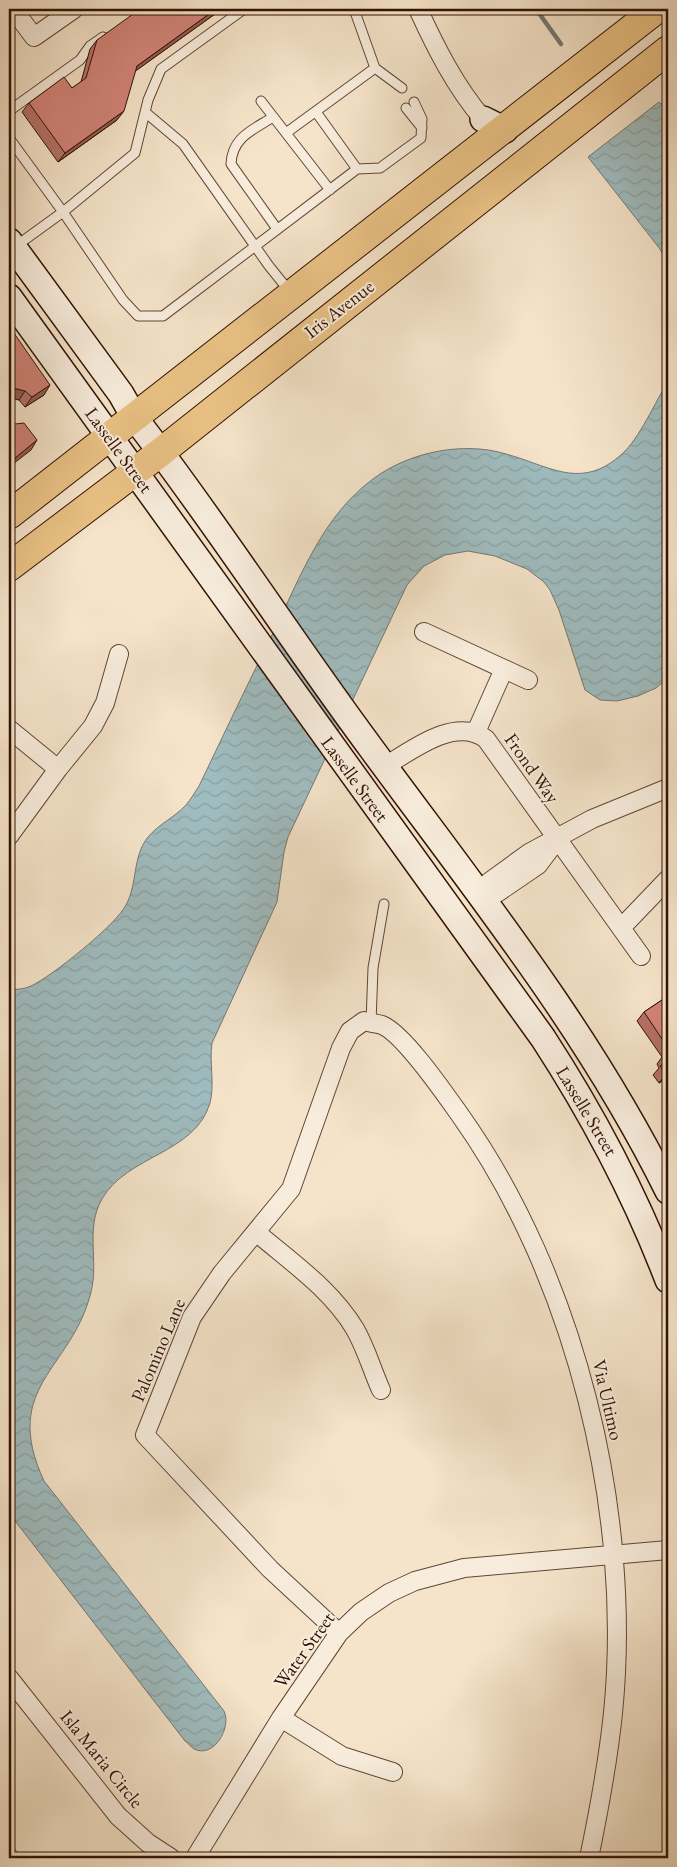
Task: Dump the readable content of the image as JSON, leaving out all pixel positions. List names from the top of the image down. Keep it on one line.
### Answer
{"streets":{"main road":["Iris Avenue","Lasselle Street"],"street":["Frond Way","Palomino Lane","Via Ultimo","Water Street","Isla Maria Circle"]},"crossings":[["Iris Avenue","Lasselle Street"],["Lasselle Street","Frond Way"],["Palomino Lane","Via Ultimo"],["Palomino Lane","Water Street"],["Via Ultimo","Water Street"]]}
